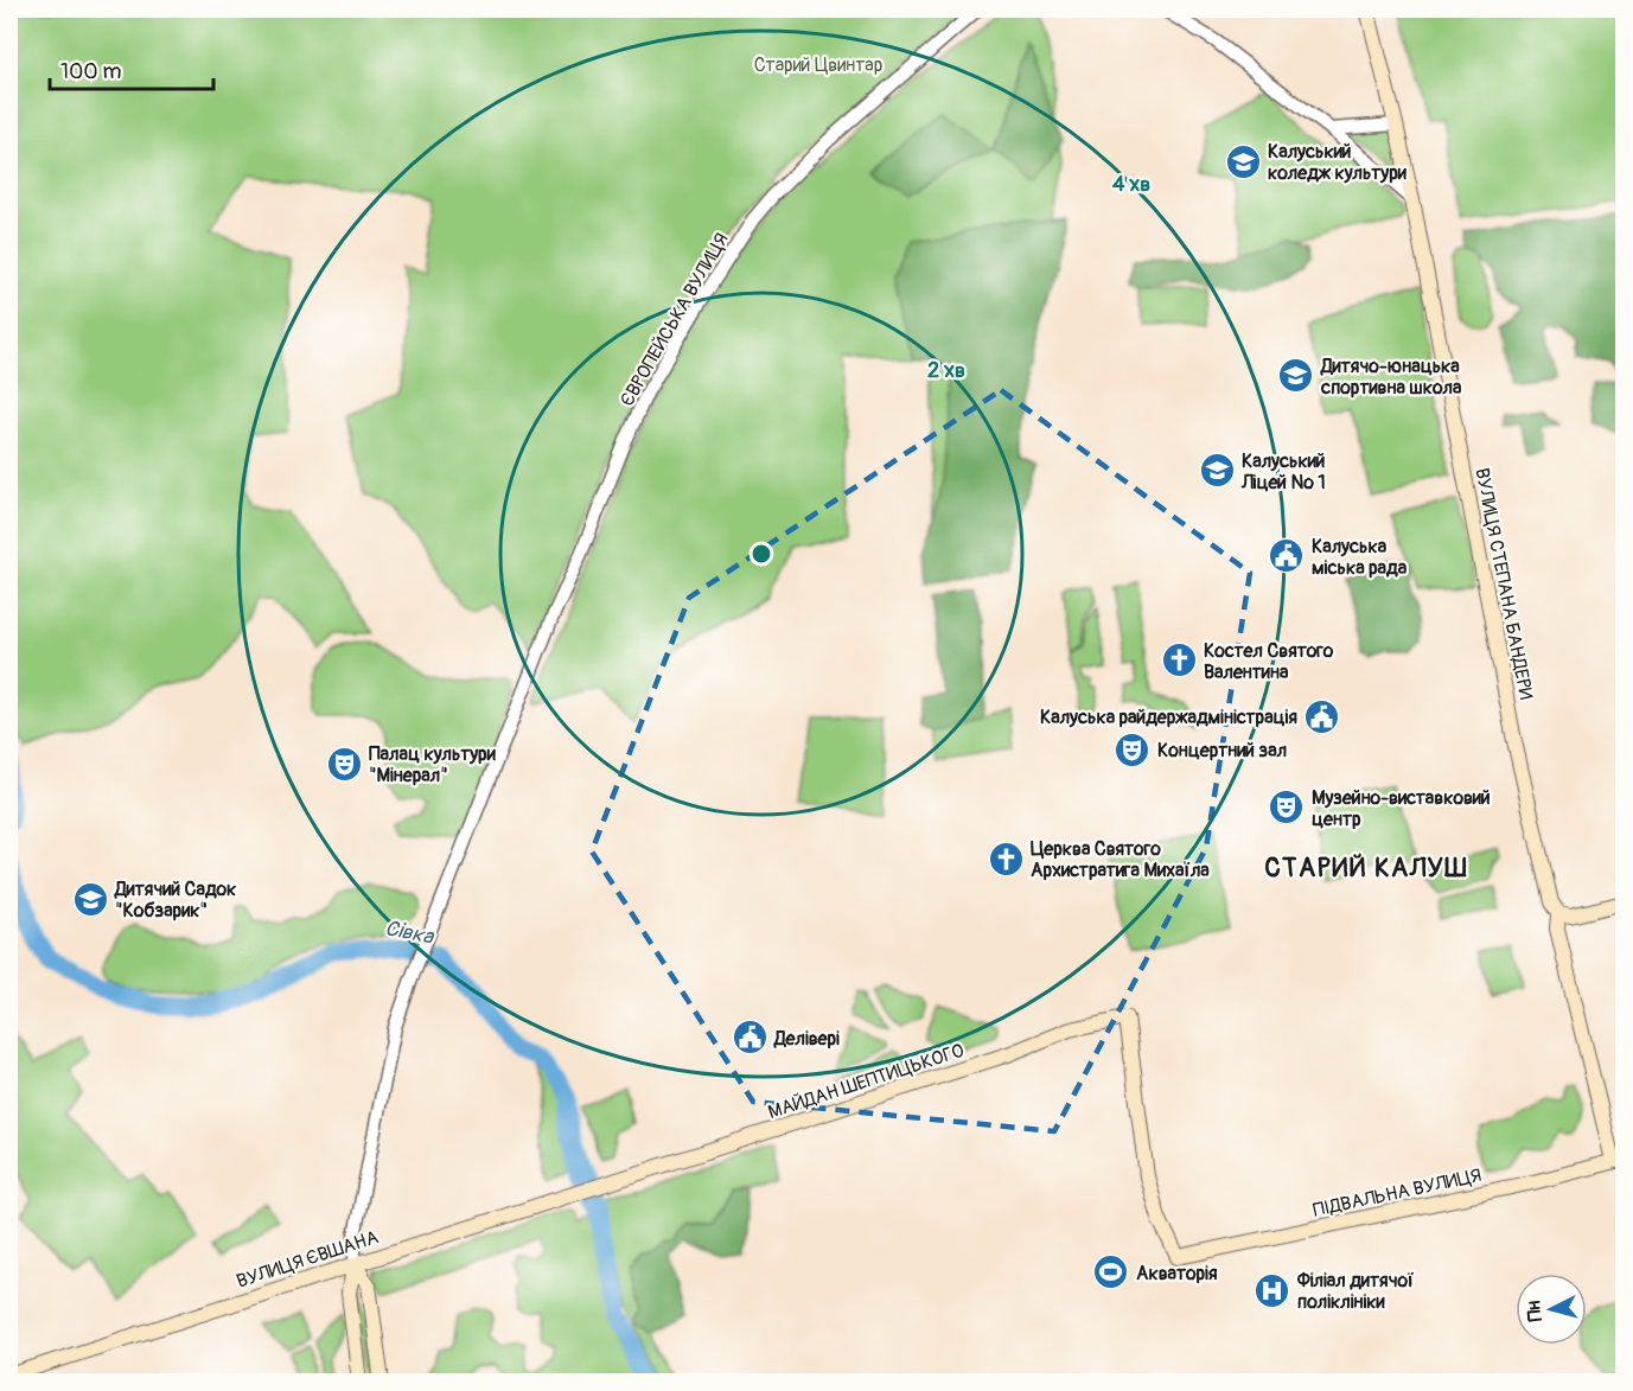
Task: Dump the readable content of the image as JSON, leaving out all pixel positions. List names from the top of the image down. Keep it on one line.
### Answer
{"streets":{"main road":["ВУЛИЦЯ СТЕПАНА БАНДЕРИ","МАЙДАН ШЕПТИЦЬКОГО","ПІДВАЛЬНА ВУЛИЦЯ","ВУЛИЦЯ ЄВШАНА"],"street":["ЄВРОПЕЙСЬКА ВУЛИЦЯ"]},"crossings":[["ЄВРОПЕЙСЬКА ВУЛИЦЯ","ВУЛИЦЯ ЄВШАНА"],["ВУЛИЦЯ СТЕПАНА БАНДЕРИ","ПІДВАЛЬНА ВУЛИЦЯ"],["МАЙДАН ШЕПТИЦЬКОГО","ПІДВАЛЬНА ВУЛИЦЯ"],["МАЙДАН ШЕПТИЦЬКОГО","ВУЛИЦЯ ЄВШАНА"]],"districts":["СТАРИЙ КАЛУШ"],"water":["Сівка"],"parks":["Старий Цвинтар"],"places":{"school or university":["Калуський коледж культури","Дитячо-юнацька спортивна школа","Калуський Ліцей № 1","Дитячий Садок \"Кобзарик\""],"public building":["Калуська міська рада","Калуська райдержадміністрація","Делівері"],"church":["Костел Святого Валентина","Церква Святого Архистратига Михаїла"],"theatre":["Концертний зал","Палац культури \"Мінерал\"","Музейно-виставковий центр"],"sports":["Акваторія"],"hospital":["Філіал дитячої поліклініки"]},"scale_bar":"100 m","north":"left","rings":["4 хв","2 хв"]}
